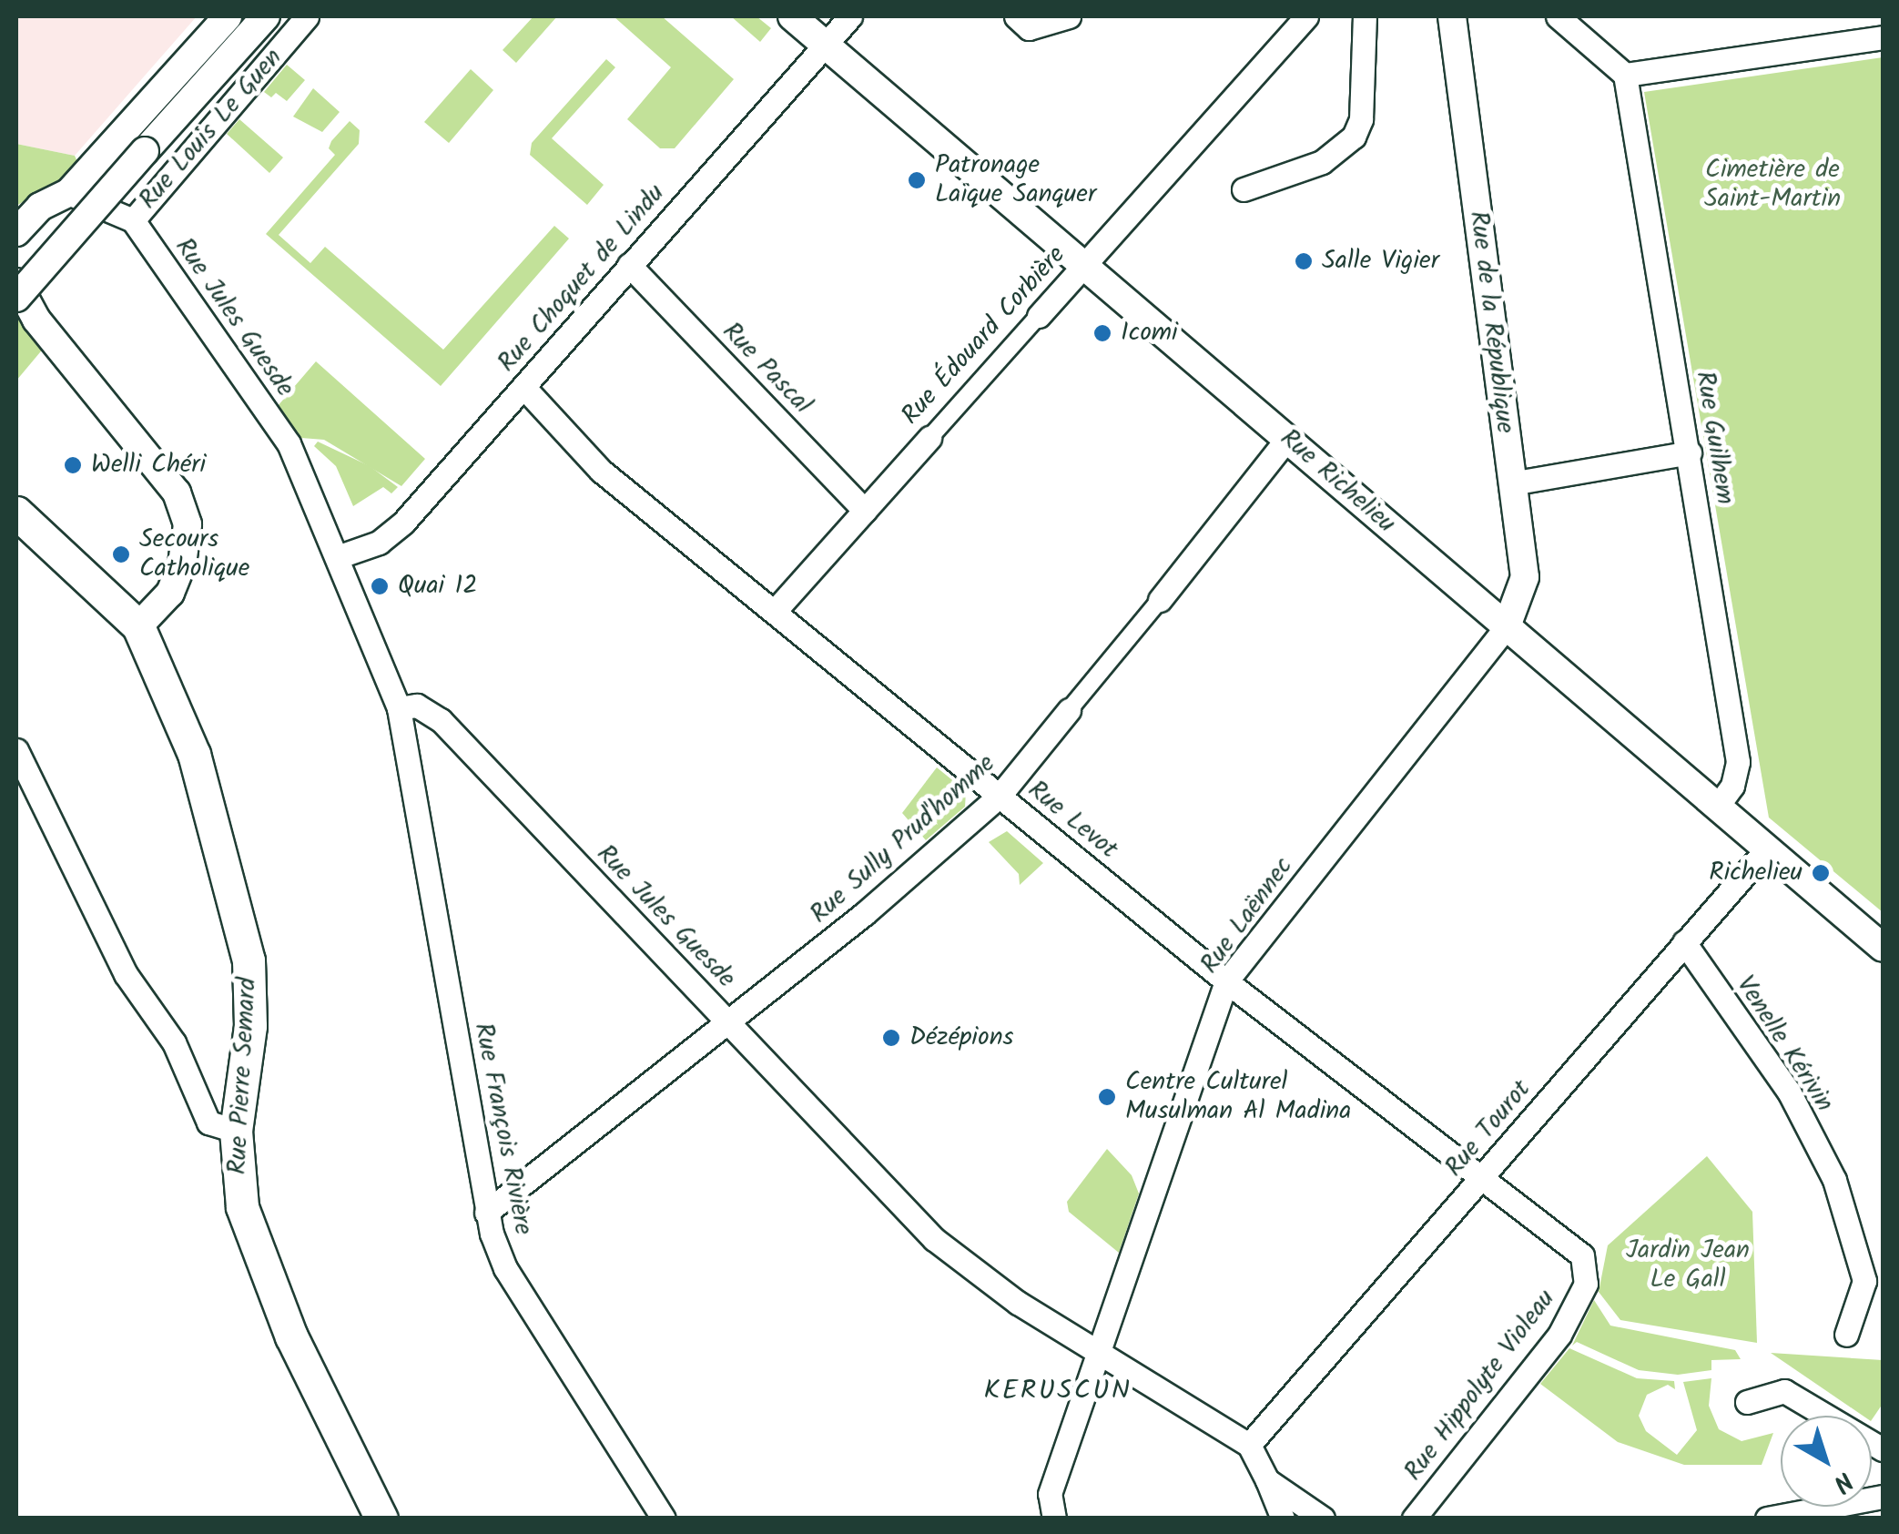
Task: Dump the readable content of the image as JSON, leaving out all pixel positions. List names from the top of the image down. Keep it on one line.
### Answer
{"streets":{"main road":["Rue Pierre Semard"],"street":["Rue Louis Le Guen","Rue Choquet de Lindu","Rue Jules Guesde","Rue de la République","Rue Édouard Corbière","Rue Pascal","Rue Guilhem","Rue Richelieu","Rue Levot","Rue Sully Prud'homme","Rue Laënnec","Venelle Kérivin","Rue François Rivière","Rue Tourot","Rue Hippolyte Violeau"]},"crossings":[["Rue Louis Le Guen","Rue Jules Guesde"],["Rue Choquet de Lindu","Rue Jules Guesde"],["Rue Choquet de Lindu","Rue Pascal"],["Rue Choquet de Lindu","Rue Richelieu"],["Rue Choquet de Lindu","Rue Levot"],["Rue Jules Guesde","Rue Sully Prud'homme"],["Rue Jules Guesde","Rue Laënnec"],["Rue Jules Guesde","Rue François Rivière"],["Rue Jules Guesde","Rue Tourot"],["Rue de la République","Rue Richelieu"],["Rue de la République","Rue Laënnec"],["Rue Édouard Corbière","Rue Pascal"],["Rue Édouard Corbière","Rue Richelieu"],["Rue Édouard Corbière","Rue Levot"],["Rue Guilhem","Rue Richelieu"],["Rue Richelieu","Rue Sully Prud'homme"],["Rue Richelieu","Rue Laënnec"],["Rue Richelieu","Rue Tourot"],["Rue Levot","Rue Sully Prud'homme"],["Rue Levot","Rue Laënnec"],["Rue Levot","Rue Tourot"],["Rue Levot","Rue Hippolyte Violeau"],["Rue Sully Prud'homme","Rue François Rivière"],["Venelle Kérivin","Rue Tourot"]],"districts":["KERUSCUN"],"parks":["Cimetière de Saint-Martin","Jardin Jean Le Gall"],"places":["Patronage Laïque Sanquer","Salle Vigier","Icomi","Welli Chéri","Secours Catholique","Quai 12","Richelieu","Dézépions","Centre Culturel Musulman Al Madina"],"north":"bottom right"}
